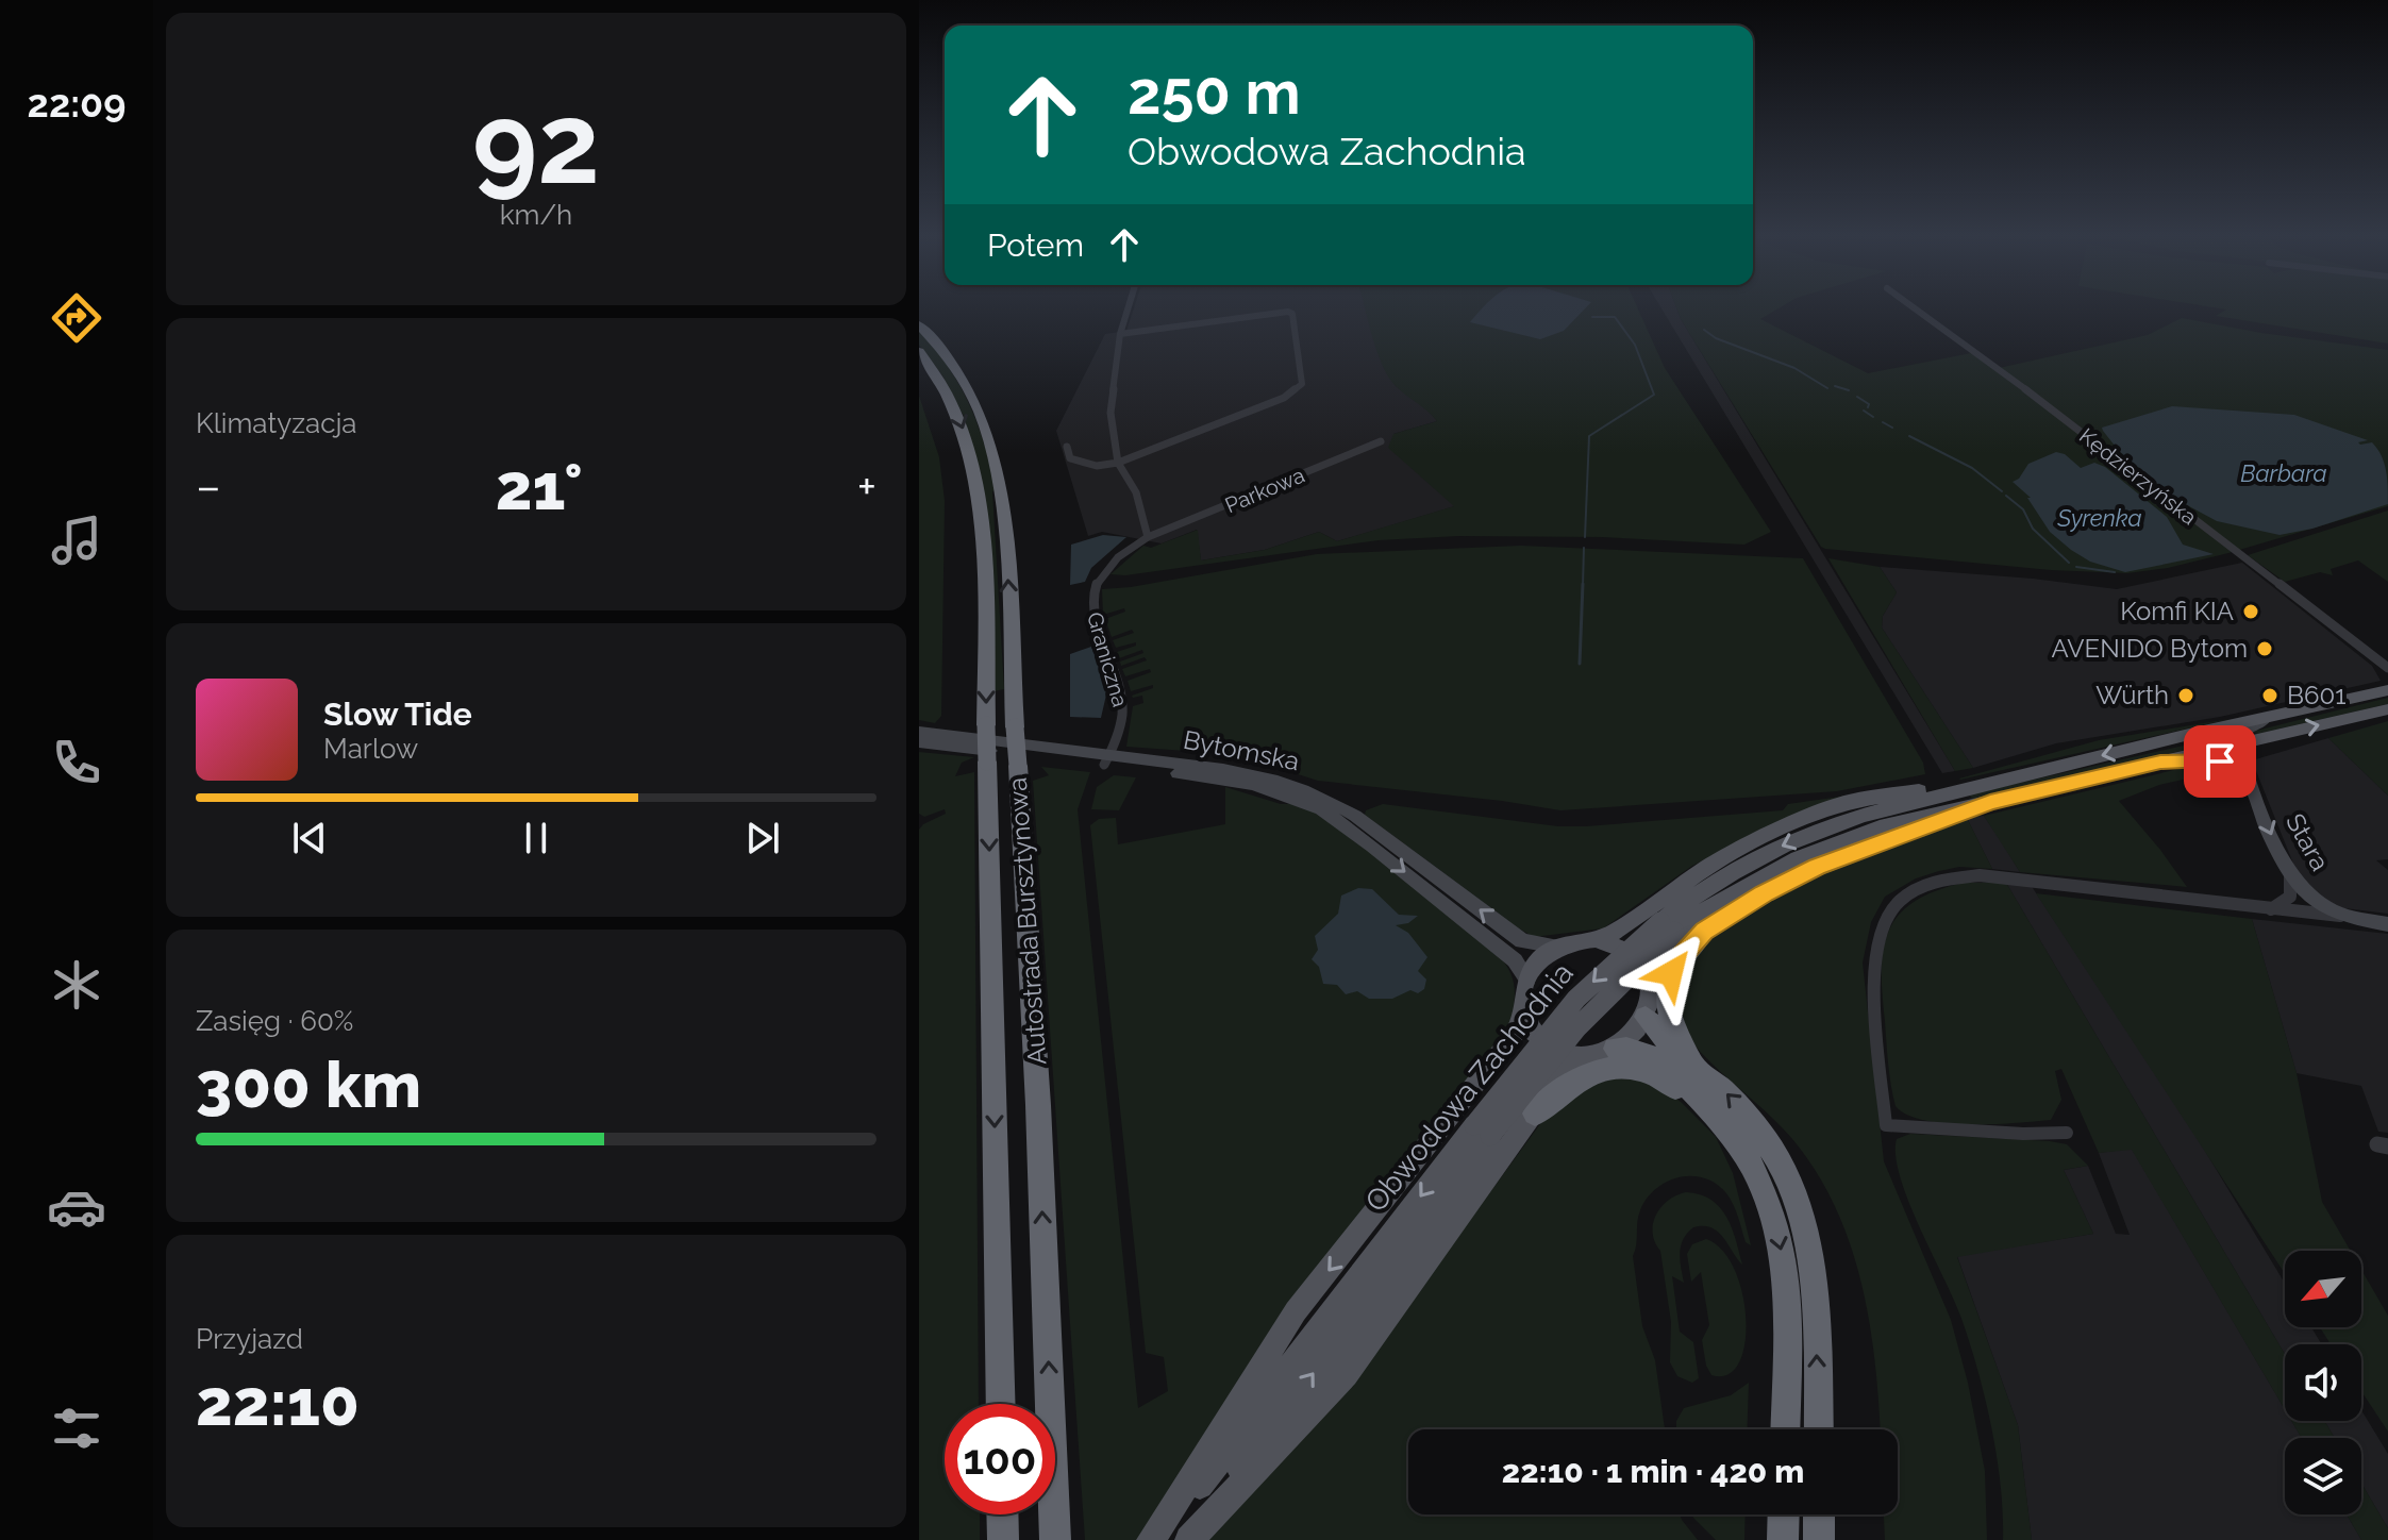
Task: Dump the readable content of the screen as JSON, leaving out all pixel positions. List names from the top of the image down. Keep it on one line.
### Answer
{"streets":{"highway":["Autostrada Bursztynowa"],"main road":["Obwodowa Zachodnia"],"street":["Kędzierzyńska","Parkowa","Graniczna","Bytomska","Stara"]},"crossings":[["Parkowa","Graniczna"],["Graniczna","Bytomska"],["Stara","Obwodowa Zachodnia"]],"one_way":["Stara"],"water":["Barbara","Syrenka"],"places":["Komfi KIA","AVENIDO Bytom","Würth","B601"],"north":"bottom left","page":{"tabs":"22:09","tile":[["92","km/h"],"Klimatyzacja",["Zasięg · 60%","300 km"],["Przyjazd","22:10"]],"turn":["250 m","Obwodowa Zachodnia"],"then":"Potem","heat":["−","21°","+"],"song":["Slow Tide","Marlow"],"limit":"100","trip":"22:10 · 1 min · 420 m"}}
